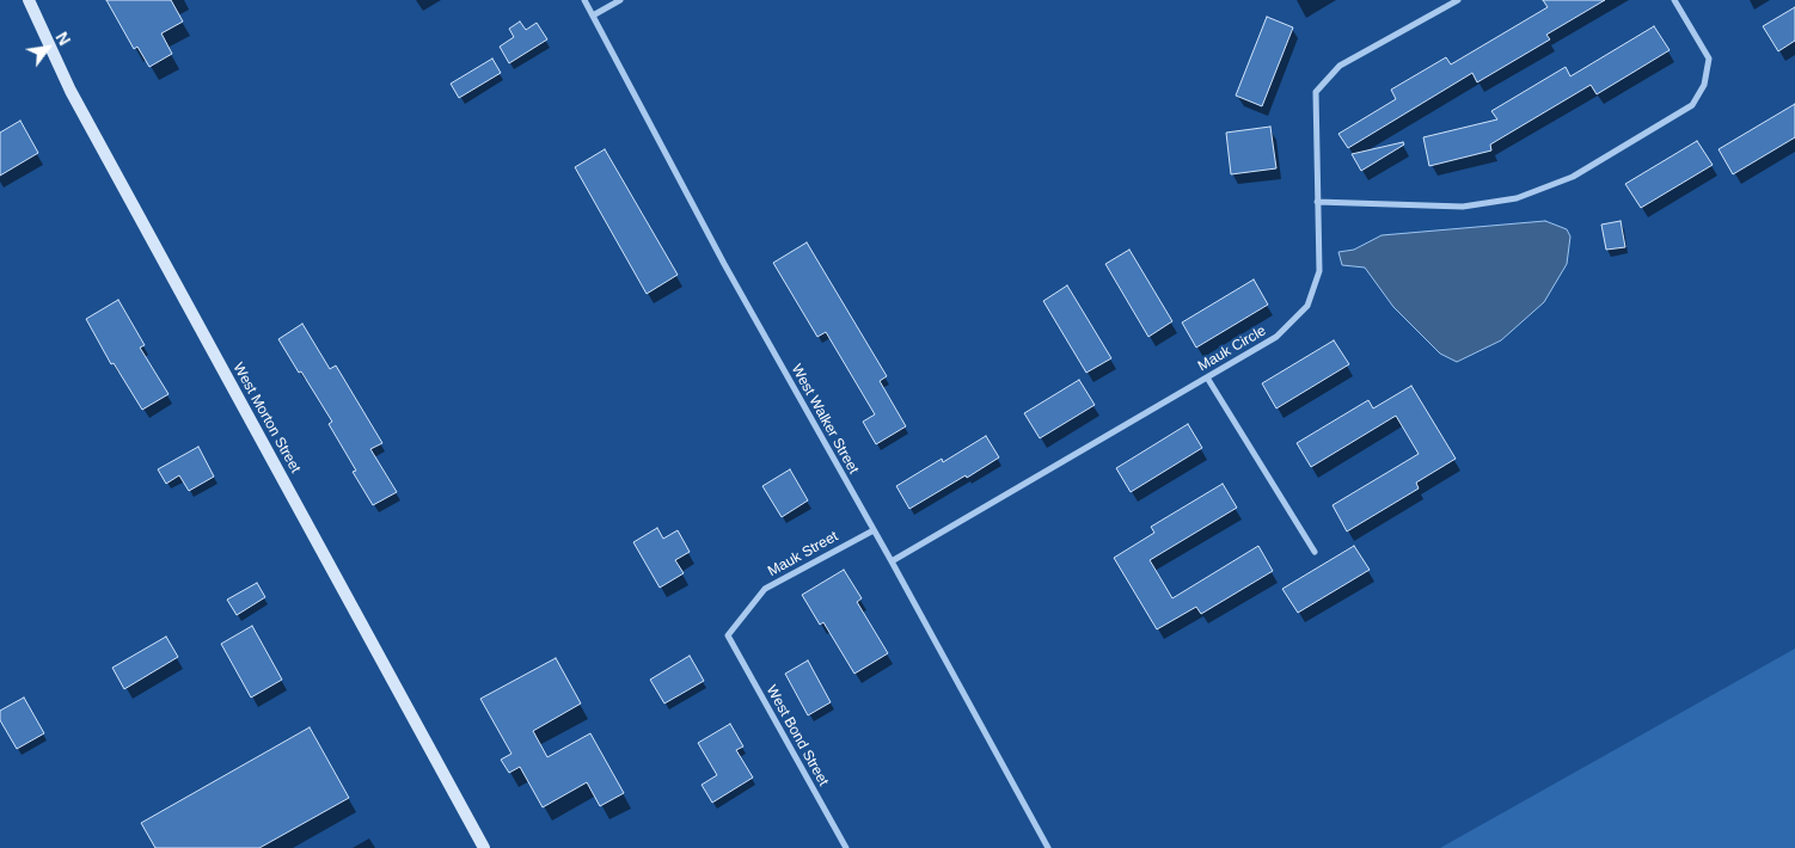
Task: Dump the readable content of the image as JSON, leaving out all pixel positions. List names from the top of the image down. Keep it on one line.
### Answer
{"streets":{"main road":["West Morton Street"],"street":["Mauk Circle","West Walker Street","Mauk Street","West Bond Street"]},"crossings":[["Mauk Circle","West Walker Street"],["West Walker Street","Mauk Street"],["Mauk Street","West Bond Street"]],"north":"top right"}
